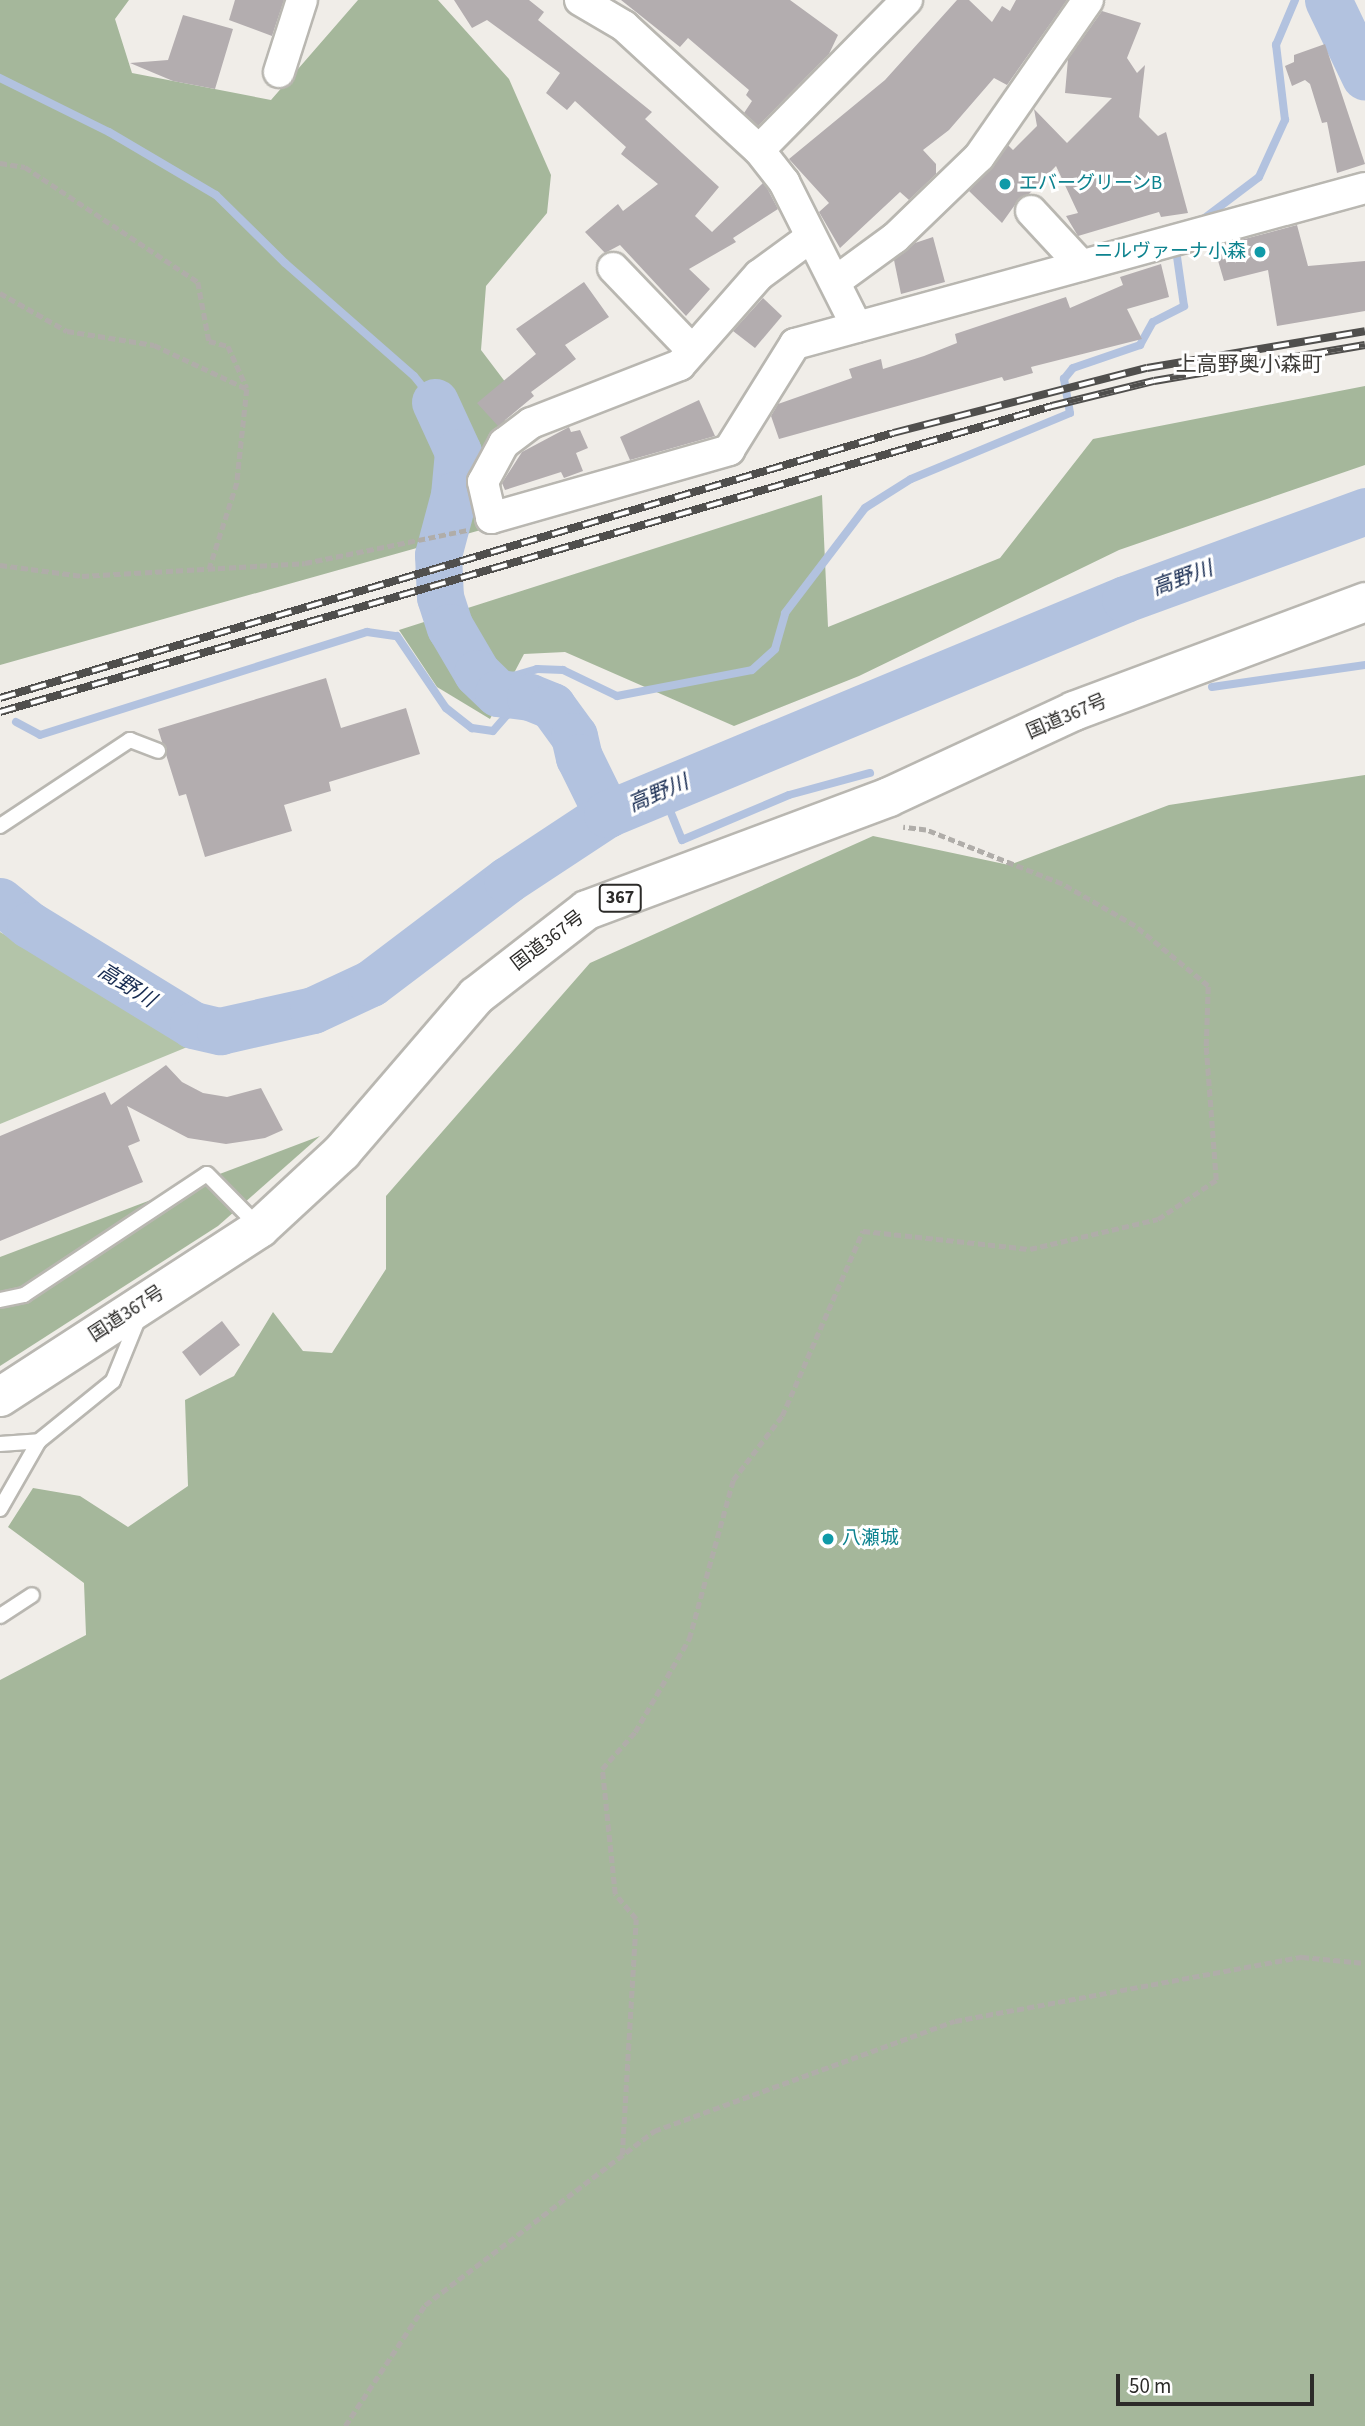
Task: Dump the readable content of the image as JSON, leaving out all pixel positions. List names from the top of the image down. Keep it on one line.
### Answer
{"streets":{"highway":["国道367号","367"]},"districts":["上高野奥小森町"],"water":["高野川"],"places":["エバーグリーンB","ニルヴァーナ小森","八瀬城"],"scale_bar":"50 m"}
